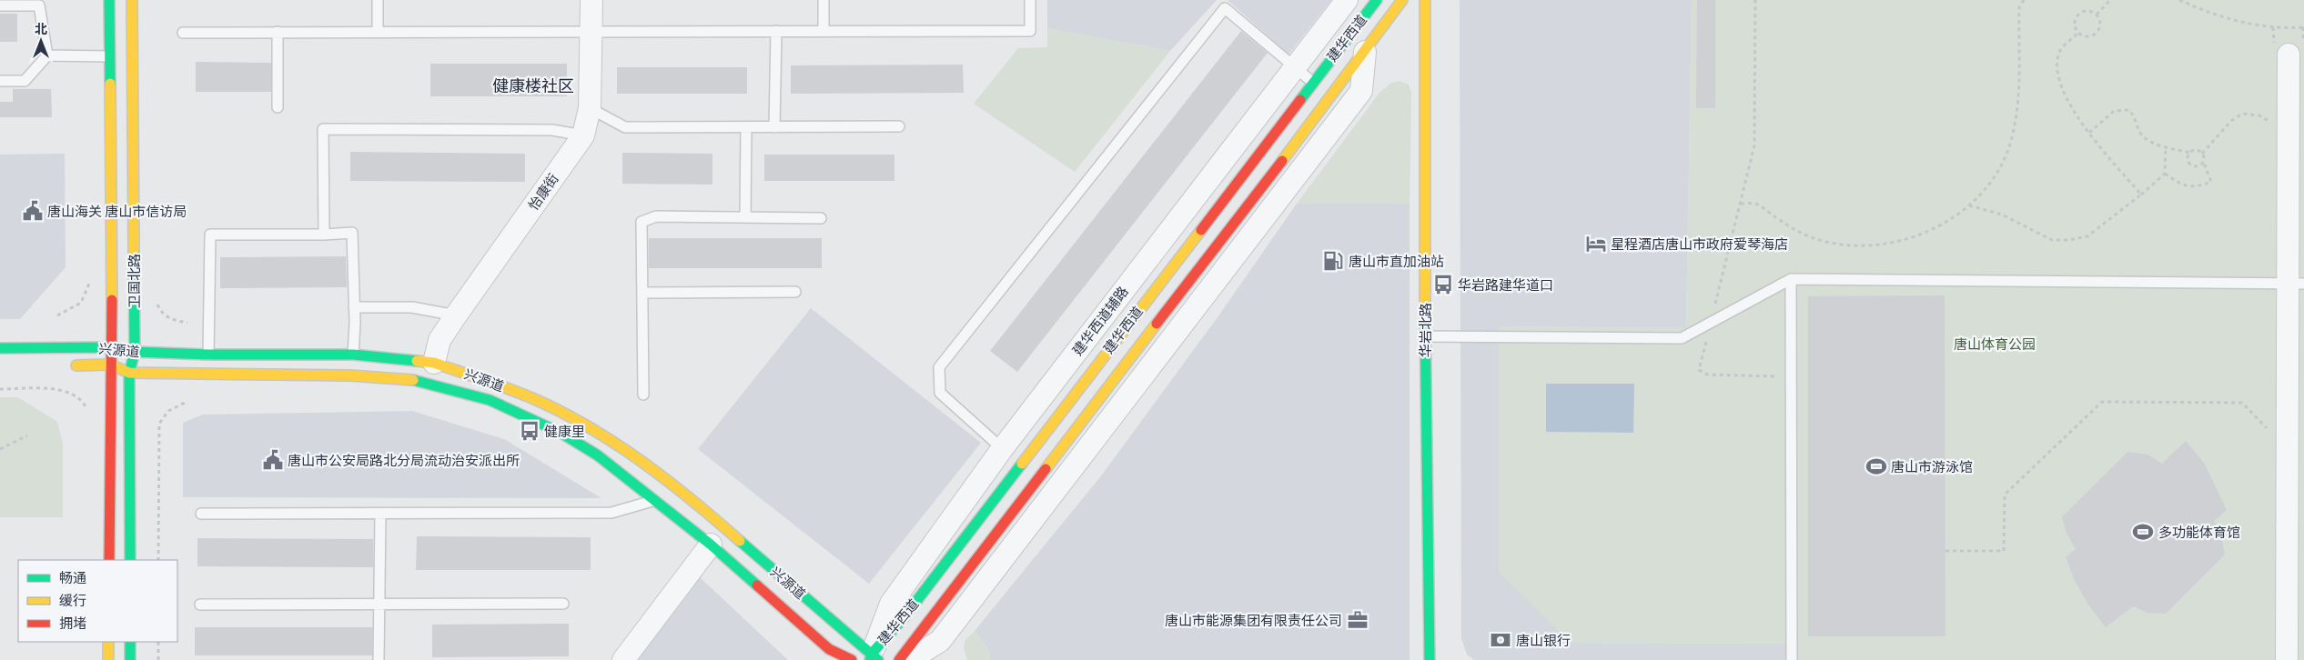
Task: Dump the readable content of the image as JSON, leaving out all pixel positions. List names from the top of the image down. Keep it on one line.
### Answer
{"streets":{"main road":["建华西道","卫国北路","华岩北路","兴源道"],"street":["怡康街","建华西道辅路"]},"crossings":[["建华西道","建华西道辅路"],["建华西道","兴源道"],["怡康街","兴源道"],["卫国北路","兴源道"],["建华西道辅路","兴源道"]],"districts":["健康楼社区"],"parks":["唐山体育公园"],"places":{"public building":["唐山海关 唐山市信访局","唐山市公安局路北分局流动治安派出所"],"hotel":["星程酒店唐山市政府爱琴海店"],"fuel station":["唐山市直加油站"],"bus stop":["华岩路建华道口","健康里"],"sports":["唐山市游泳馆","多功能体育馆"],"office":["唐山市能源集团有限责任公司"],"bank":["唐山银行"]},"legend":["畅通","缓行","拥堵"],"north":"top"}
